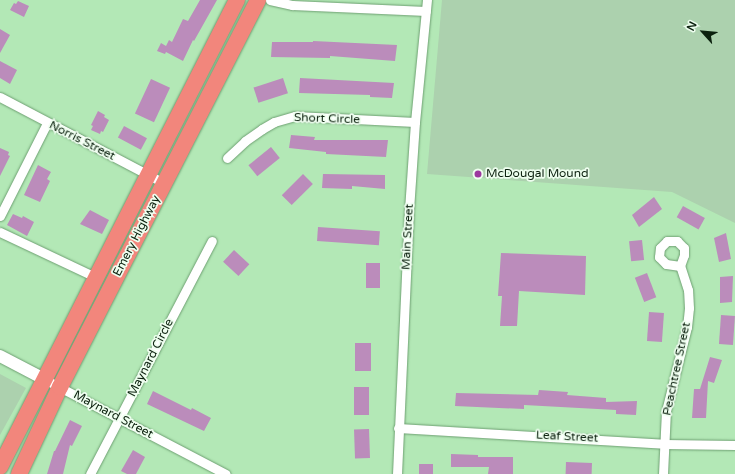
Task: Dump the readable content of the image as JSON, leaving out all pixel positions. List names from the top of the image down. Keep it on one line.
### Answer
{"streets":{"highway":["Emery Highway"],"street":["Short Circle","Norris Street","Main Street","Maynard Circle","Peachtree Street","Maynard Street","Leaf Street"]},"crossings":[["Short Circle","Main Street"],["Norris Street","Emery Highway"],["Emery Highway","Maynard Street"],["Main Street","Leaf Street"],["Maynard Circle","Maynard Street"],["Peachtree Street","Leaf Street"]],"places":["McDougal Mound"],"north":"top left"}
